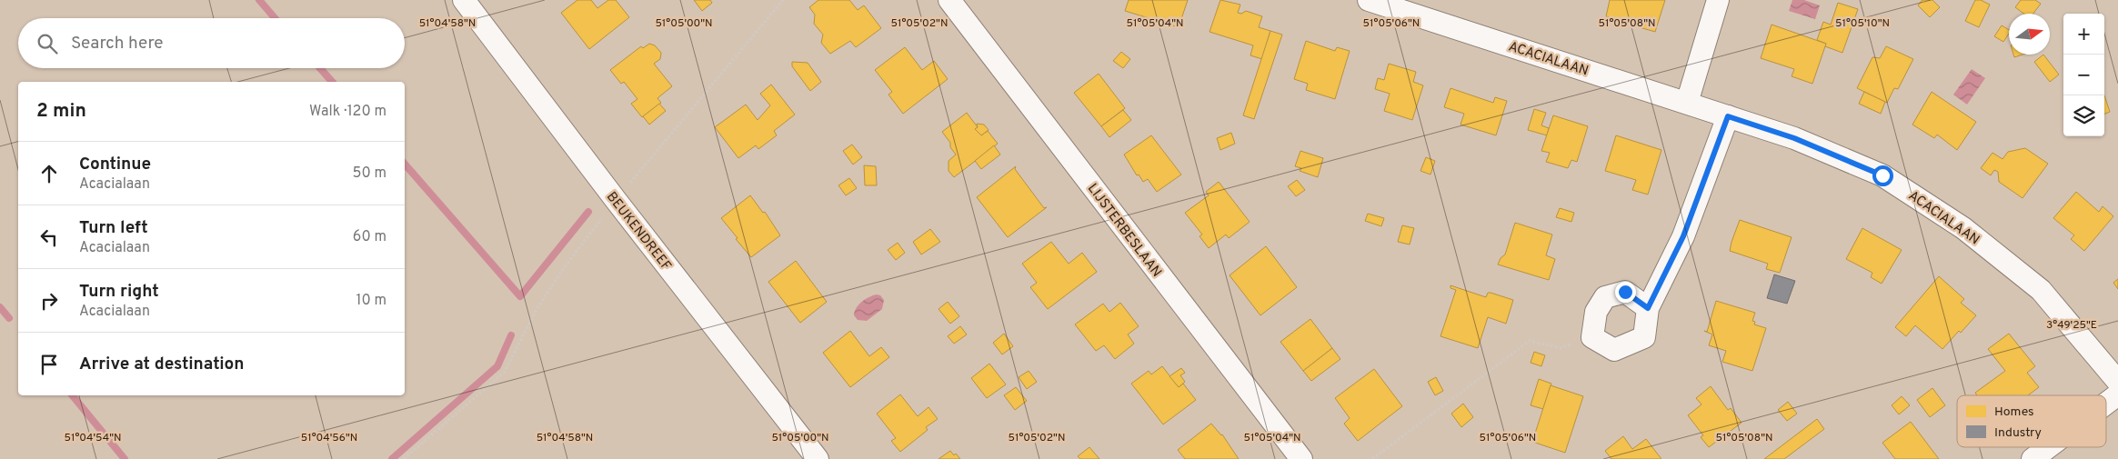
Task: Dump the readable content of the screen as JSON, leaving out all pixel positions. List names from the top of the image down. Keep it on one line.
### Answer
{"streets":{"street":["ACACIALAAN","LIJSTERBESLAAN","BEUKENDREEF"]},"legend":["Homes","Industry"],"north":"right","page":{"map_buttons":["+","−"],"search":"Search here","heading":["2 min","Walk · 120 m"],"list":[["Continue","Acacialaan","50 m"],["Turn left","Acacialaan","60 m"],["Turn right","Acacialaan","10 m"],"Arrive at destination"]},"coordinates":["51°04'58\"N","51°05'00\"N","51°05'02\"N","51°05'04\"N","51°05'10\"N","51°05'06\"N","51°05'08\"N","3°49'25\"E","51°04'54\"N","51°04'56\"N"]}
